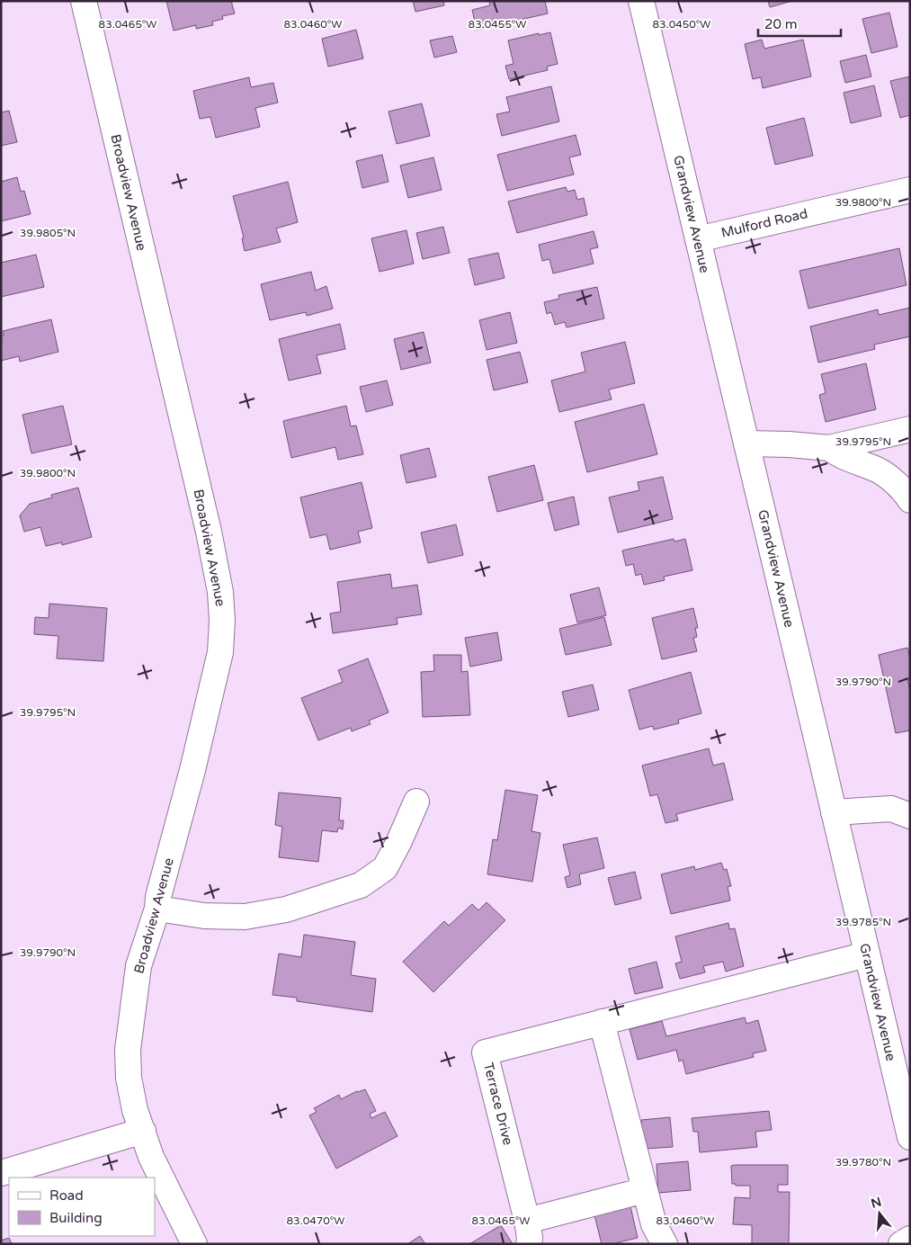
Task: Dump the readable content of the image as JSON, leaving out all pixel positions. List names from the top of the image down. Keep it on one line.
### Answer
{"streets":{"street":["Broadview Avenue","Grandview Avenue","Mulford Road","Terrace Drive"]},"crossings":[["Grandview Avenue","Mulford Road"],["Grandview Avenue","Terrace Drive"]],"legend":["Road","Building"],"scale_bar":"20 m","north":"top","coordinates":["83.0450°W","83.0465°W","83.0460°W","83.0455°W","39.9800°N","39.9805°N","39.9795°N","39.9790°N","39.9785°N","39.9780°N","83.0470°W"]}
